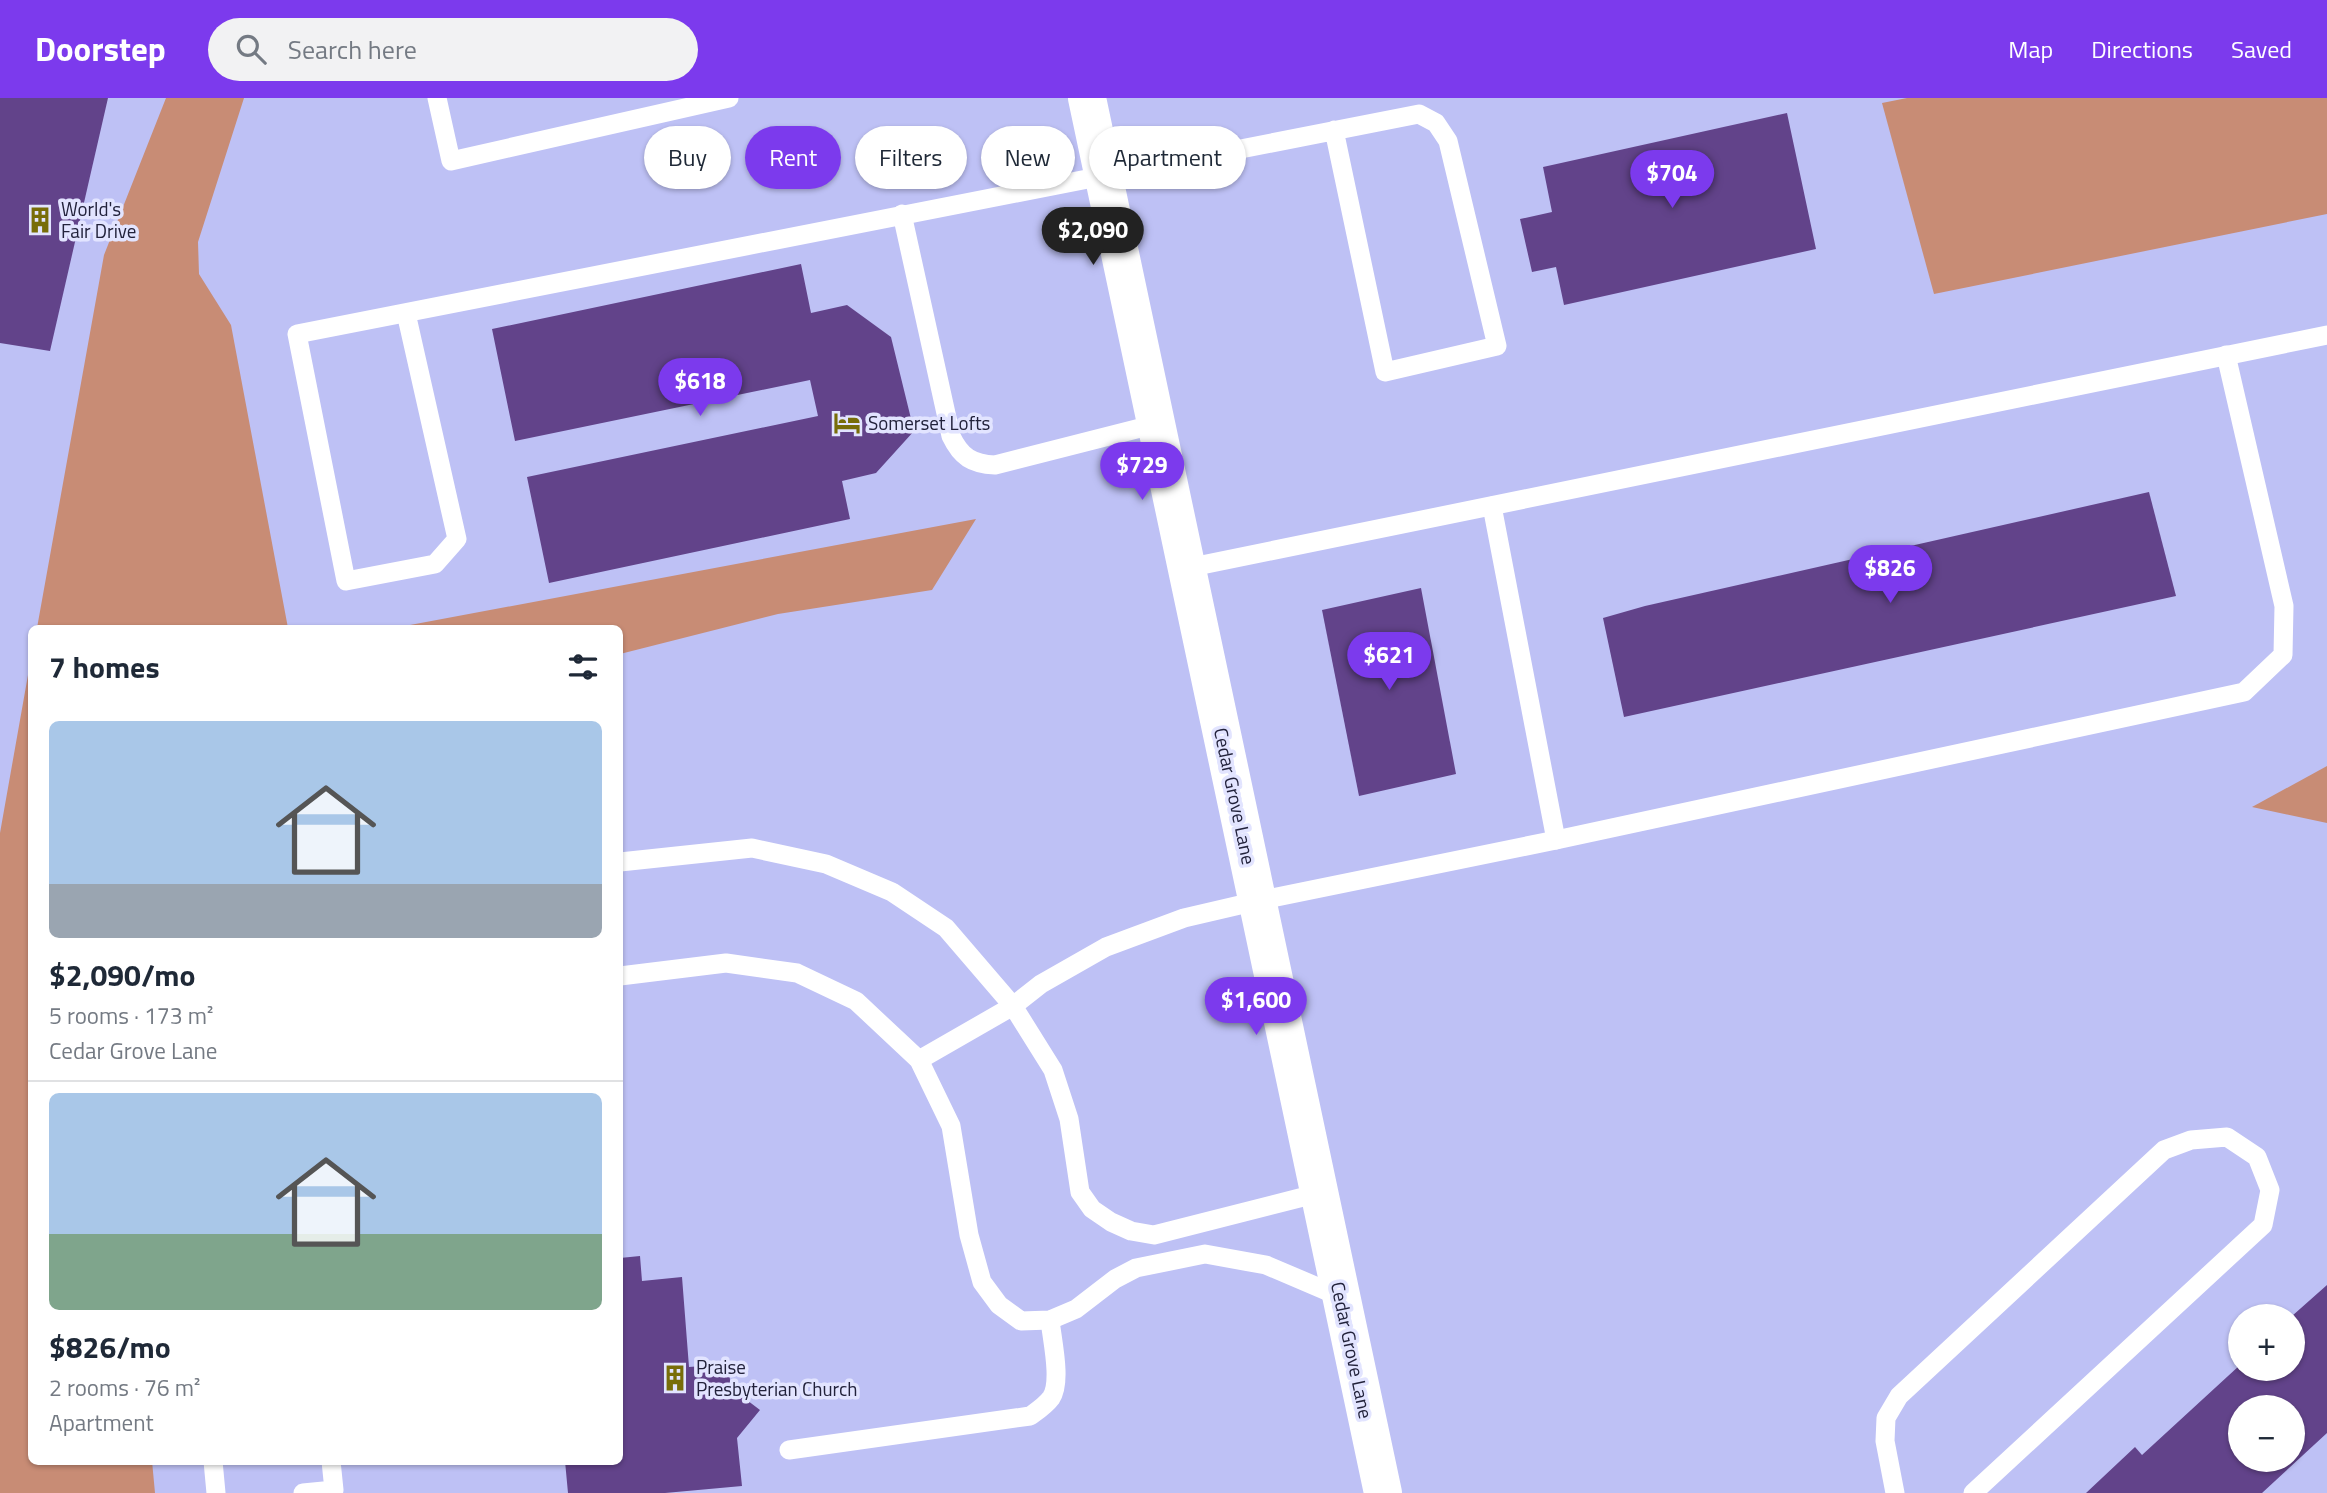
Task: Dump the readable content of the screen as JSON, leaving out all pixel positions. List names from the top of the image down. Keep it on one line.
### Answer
{"streets":{"main road":["Cedar Grove Lane"]},"places":{"building":["World's Fair Drive","Praise Presbyterian Church"],"hotel":["Somerset Lofts"]},"page":{"header":"Doorstep","search":"Search here","nav":["Map","Directions","Saved"],"chip":["Buy","Rent","Filters","New","Apartment"],"price":["$704","$2,090","$618","$729","$826","$621","$1,600"],"heading":"7 homes","list":[{"name":"$2,090/mo","note":"5 rooms · 173 m² · Cedar Grove Lane"},{"name":"$826/mo","note":"2 rooms · 76 m² · Apartment"}],"map_buttons":["+","−"]}}
